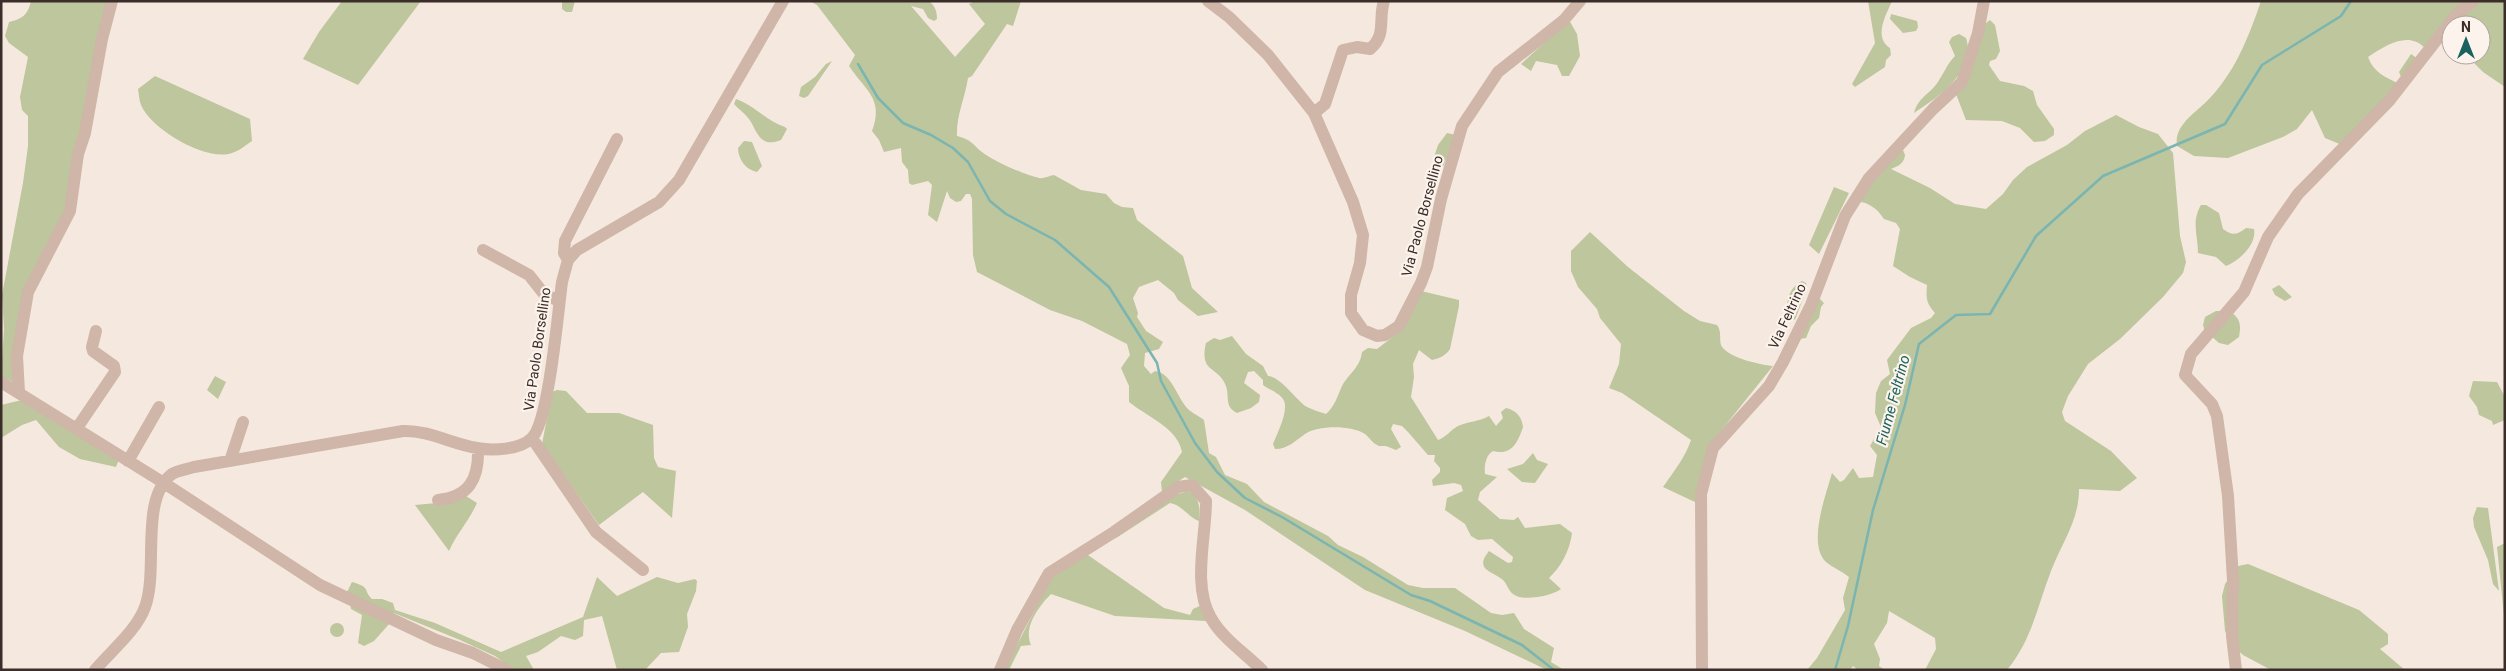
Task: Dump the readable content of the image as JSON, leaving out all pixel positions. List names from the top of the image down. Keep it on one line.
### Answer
{"streets":{"street":["Via Paolo Borsellino","Via Feltrino"]},"water":["Fiume Feltrino"],"north":"top"}
